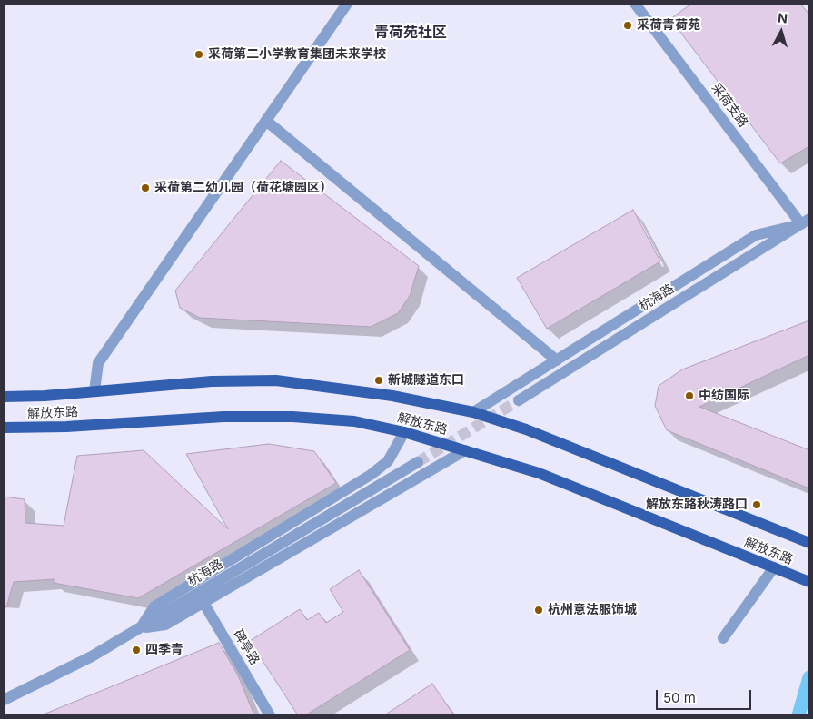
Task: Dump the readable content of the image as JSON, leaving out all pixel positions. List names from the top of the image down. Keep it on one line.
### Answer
{"streets":{"main road":["解放东路"],"street":["采荷支路","杭海路","碑亭路"]},"crossings":[["采荷支路","杭海路"],["杭海路","碑亭路"]],"districts":["青荷苑社区"],"places":["采荷青荷苑","采荷第二小学教育集团未来学校","采荷第二幼儿园（荷花塘园区）","新城隧道东口","中纺国际","解放东路秋涛路口","杭州意法服饰城","四季青"],"scale_bar":"50 m","north":"top"}
